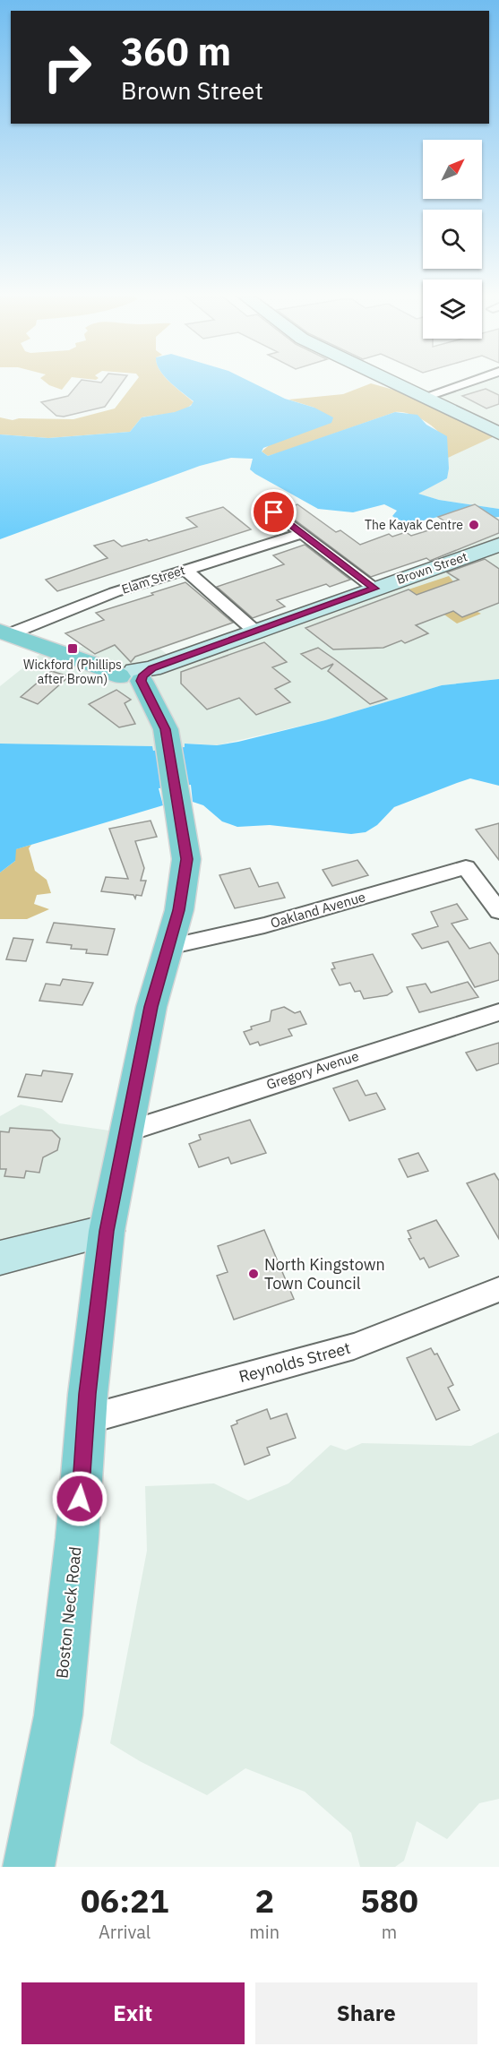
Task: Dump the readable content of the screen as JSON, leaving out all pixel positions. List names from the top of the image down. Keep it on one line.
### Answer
{"streets":{"main road":["Brown Street","Boston Neck Road"],"street":["Elam Street","Oakland Avenue","Gregory Avenue","Reynolds Street"]},"crossings":[["Brown Street","Boston Neck Road"],["Oakland Avenue","Boston Neck Road"],["Gregory Avenue","Boston Neck Road"],["Reynolds Street","Boston Neck Road"]],"places":{"other":["The Kayak Centre","North Kingstown Town Council"],"transit":["Wickford (Phillips after Brown)"]},"north":"top right","page":{"turn":["360 m","Brown Street"],"eta":["06:21","Arrival","2","min","580","m"],"buttons":["Exit","Share"]}}
